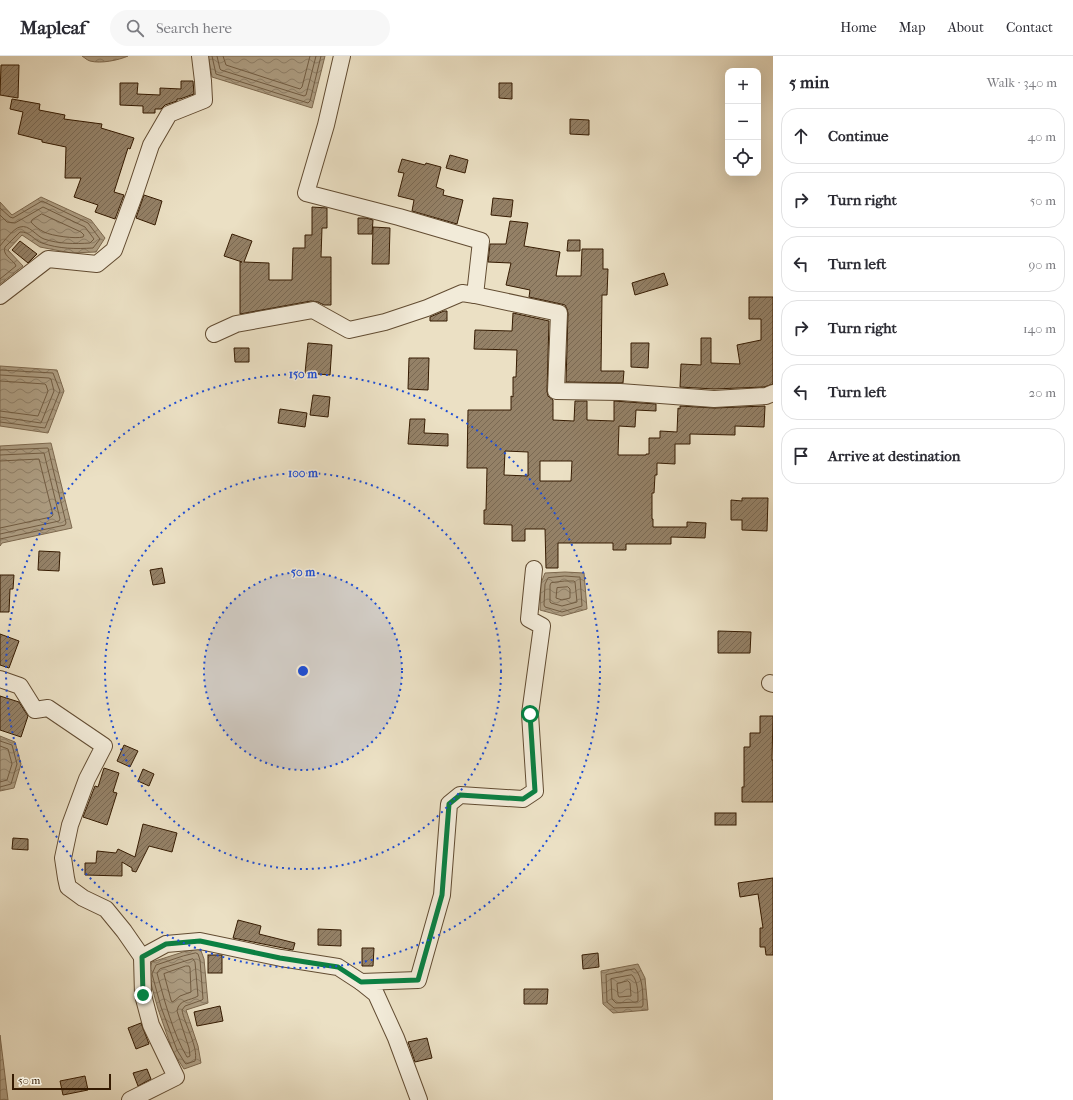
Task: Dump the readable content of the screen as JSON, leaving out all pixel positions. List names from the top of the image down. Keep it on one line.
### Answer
{"scale_bar":"50 m","page":{"header":"Mapleaf","search":"Search here","nav":["Home","Map","About","Contact"],"heading":["5 min","Walk · 340 m"],"map_buttons":["+","−"],"list":[["Continue","40 m"],["Turn right","50 m"],["Turn left","90 m"],["Turn right","140 m"],["Turn left","20 m"],"Arrive at destination"],"scale":"50 m"},"rings":["150 m","100 m","50 m"]}
